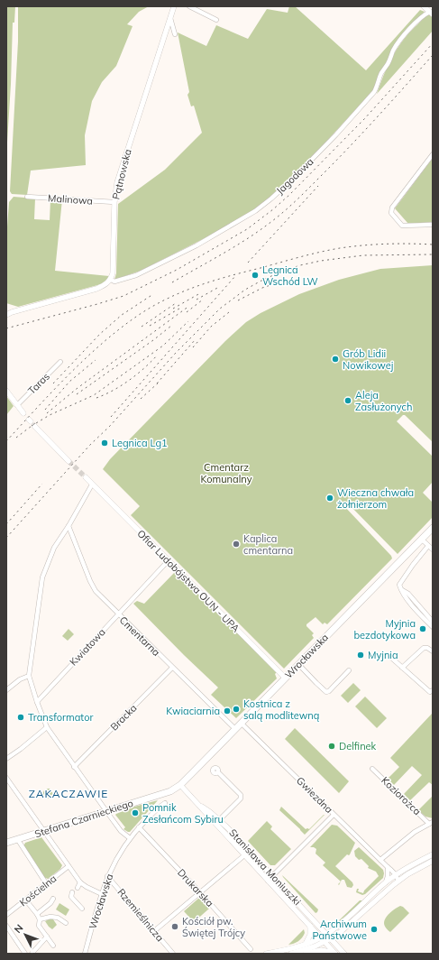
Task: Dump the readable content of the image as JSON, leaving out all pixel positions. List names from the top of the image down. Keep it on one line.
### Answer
{"streets":{"main road":["Wrocławska","Stefana Czarnieckiego"],"street":["Pątnowska","Jagodowa","Malinowa","Taras","Ofiar Ludobójstwa OUN - UPA","Cmentarna","Kwiatowa","Bracka","Gwiezdna","Koziorożca","Stanisława Moniuszki","Drukarska","Kościelna","Rzemieślnicza"]},"crossings":[["Pątnowska","Jagodowa"],["Pątnowska","Malinowa"],["Ofiar Ludobójstwa OUN - UPA","Kwiatowa"],["Ofiar Ludobójstwa OUN - UPA","Wrocławska"],["Cmentarna","Kwiatowa"],["Cmentarna","Wrocławska"],["Cmentarna","Bracka"],["Wrocławska","Gwiezdna"],["Wrocławska","Stefana Czarnieckiego"],["Wrocławska","Stanisława Moniuszki"],["Wrocławska","Drukarska"],["Wrocławska","Rzemieślnicza"],["Stefana Czarnieckiego","Stanisława Moniuszki"]],"districts":["ZAKACZAWIE"],"parks":["Cmentarz Komunalny"],"places":["Legnica Wschód LW","Grób Lidii Nowikowej","Aleja Zasłużonych","Legnica Lg1","Wieczna chwała żołnierzom","Kaplica cmentarna","Myjnia bezdotykowa","Myjnia","Kostnica z salą modlitewną","Kwiaciarnia","Transformator","Delfinek","Pomnik Zesłańcom Sybiru","Kościół pw. Świętej Trójcy","Archiwum Państwowe"],"north":"top left"}
